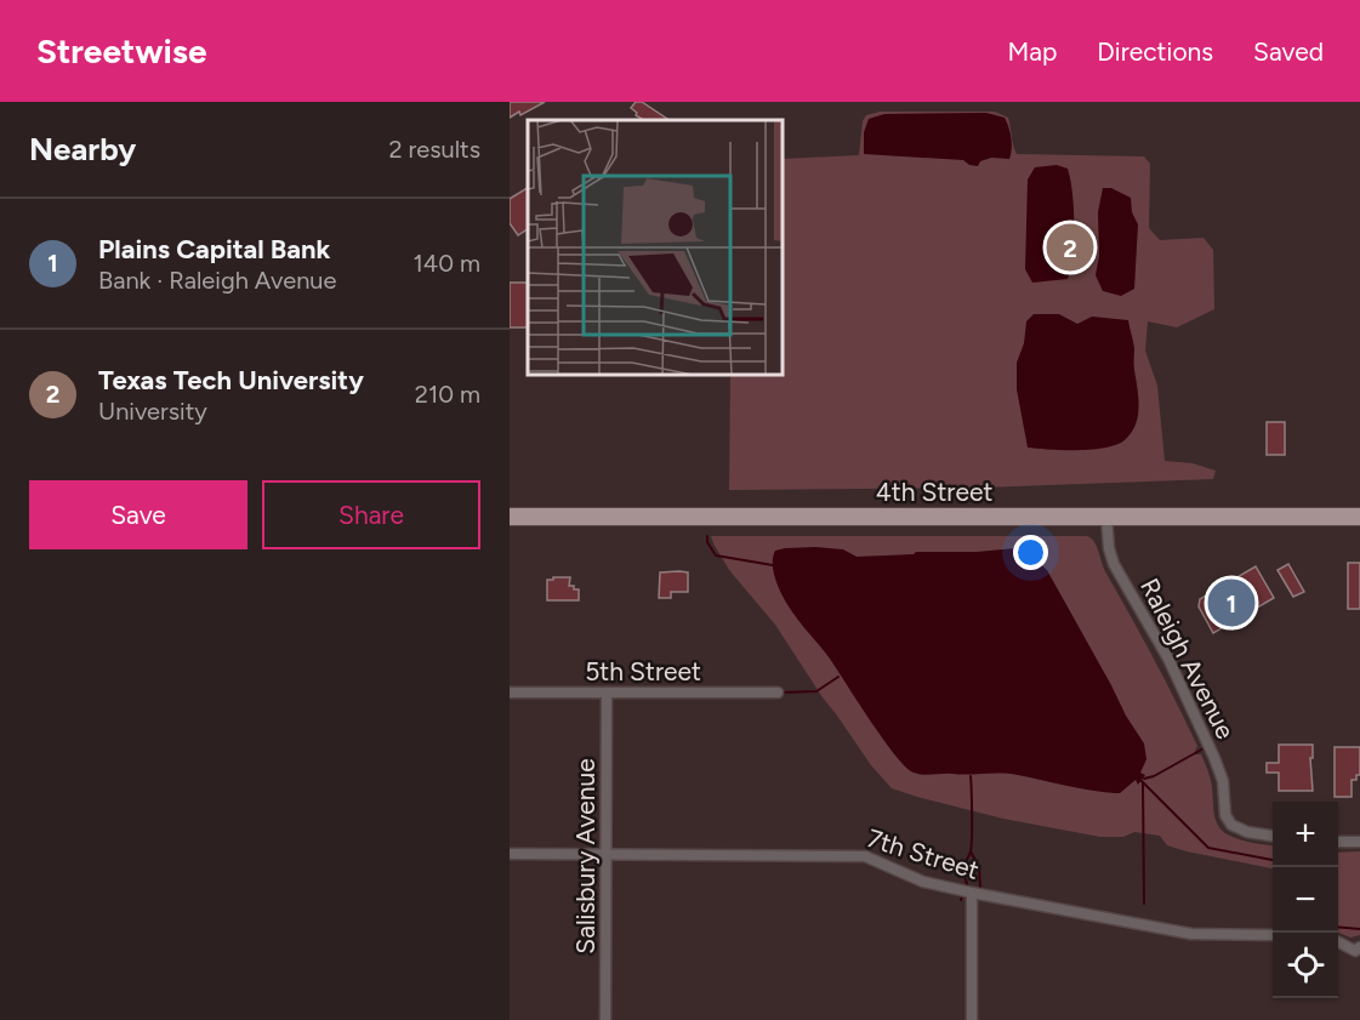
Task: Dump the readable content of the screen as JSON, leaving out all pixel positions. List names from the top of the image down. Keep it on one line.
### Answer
{"streets":{"main road":["4th Street"],"street":["Raleigh Avenue","5th Street","7th Street","Salisbury Avenue"]},"crossings":[["4th Street","Raleigh Avenue"],["5th Street","Salisbury Avenue"],["7th Street","Salisbury Avenue"]],"page":{"header":"Streetwise","nav":["Map","Directions","Saved"],"heading":["Nearby","2 results"],"list":[{"mark":"1","name":"Plains Capital Bank","note":"Bank · Raleigh Avenue","value":"140 m"},{"mark":"2","name":"Texas Tech University","note":"University","value":"210 m"}],"pins":["2","1"],"buttons":["Save","Share"],"map_buttons":["+","−"]}}
